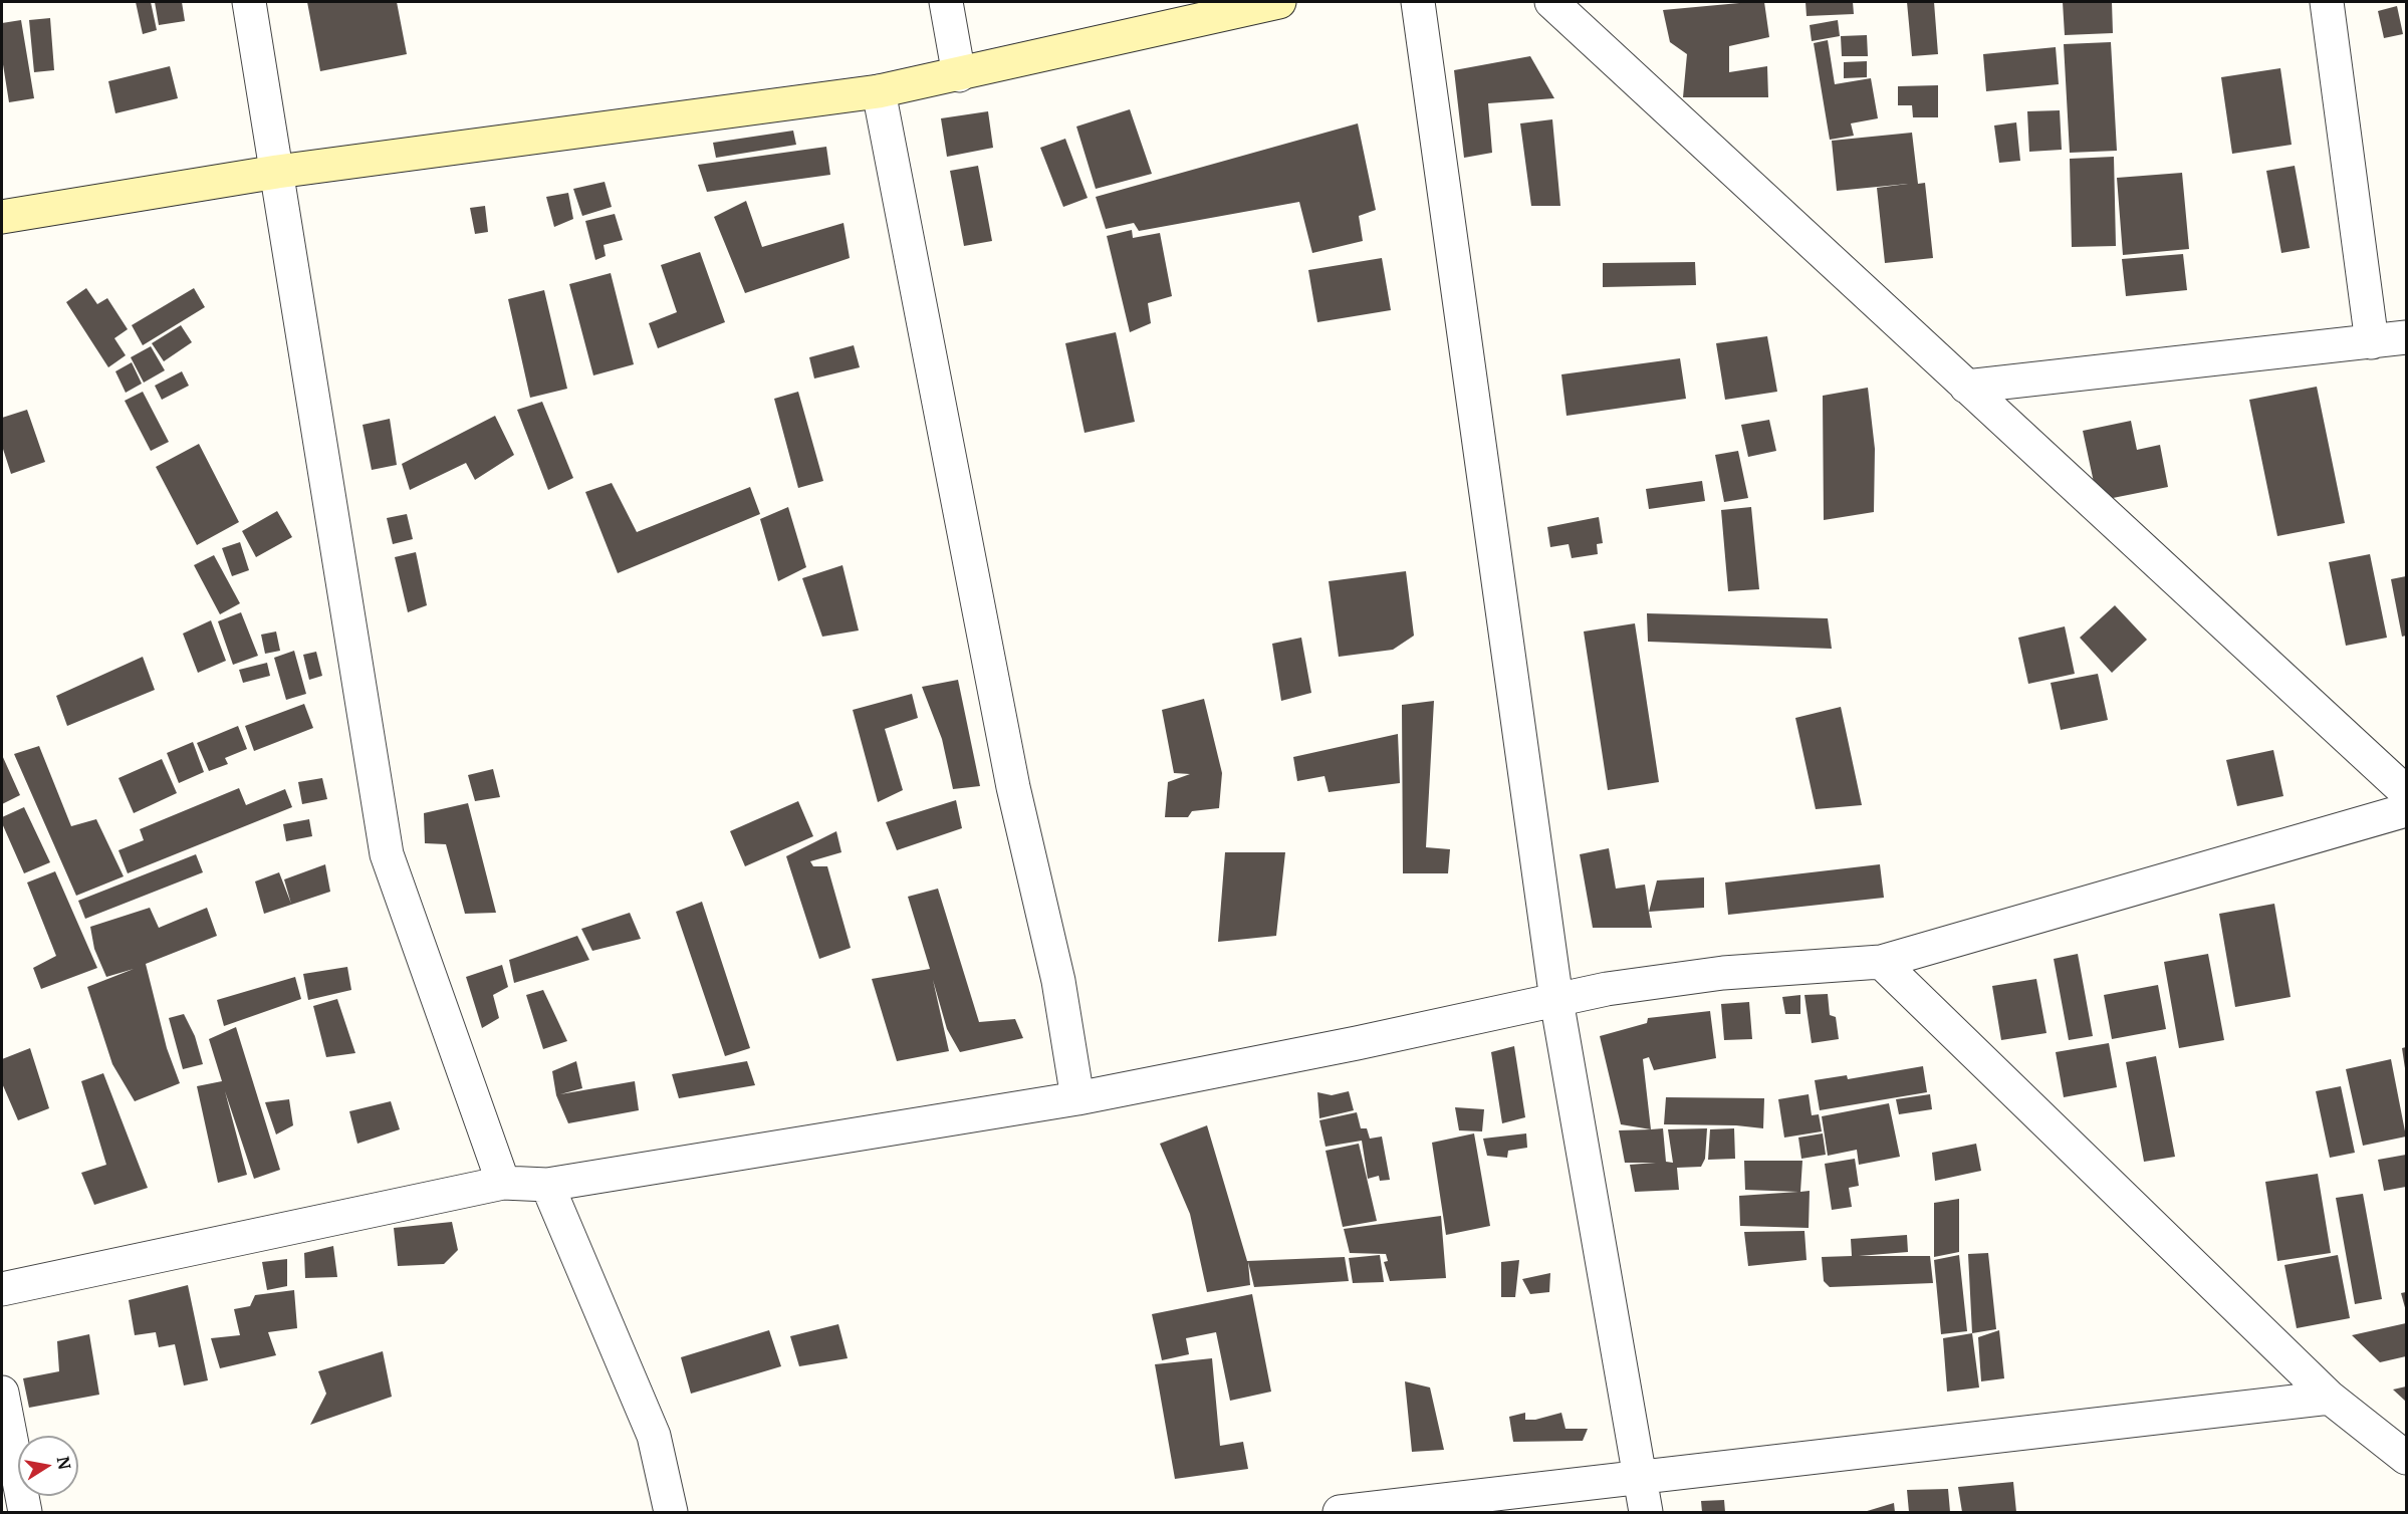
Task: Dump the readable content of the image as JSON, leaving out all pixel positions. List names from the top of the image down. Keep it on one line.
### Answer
{"north":"right"}
